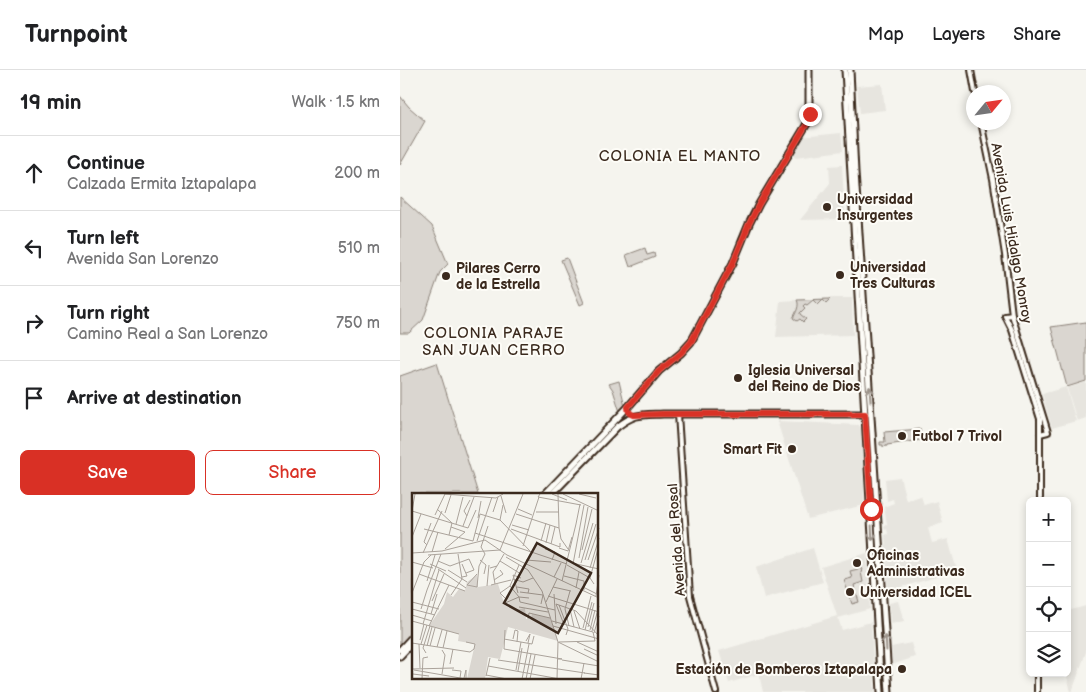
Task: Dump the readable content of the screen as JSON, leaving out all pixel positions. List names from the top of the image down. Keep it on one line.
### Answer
{"streets":{"street":["Avenida Luis Hidalgo Monroy","Avenida del Rosal"]},"districts":["COLONIA EL MANTO","COLONIA PARAJE SAN JUAN CERRO"],"places":["Universidad Insurgentes","Universidad Tres Culturas","Pilares Cerro de la Estrella","Iglesia Universal del Reino de Dios","Futbol 7 Trivol","Smart Fit","Oficinas Administrativas","Universidad ICEL","Estación de Bomberos Iztapalapa"],"north":"top right","page":{"header":"Turnpoint","nav":["Map","Layers","Share"],"heading":["19 min","Walk · 1.5 km"],"list":[["Continue","Calzada Ermita Iztapalapa","200 m"],["Turn left","Avenida San Lorenzo","510 m"],["Turn right","Camino Real a San Lorenzo","750 m"],"Arrive at destination"],"buttons":["Save","Share"],"map_buttons":["+","−"]}}
